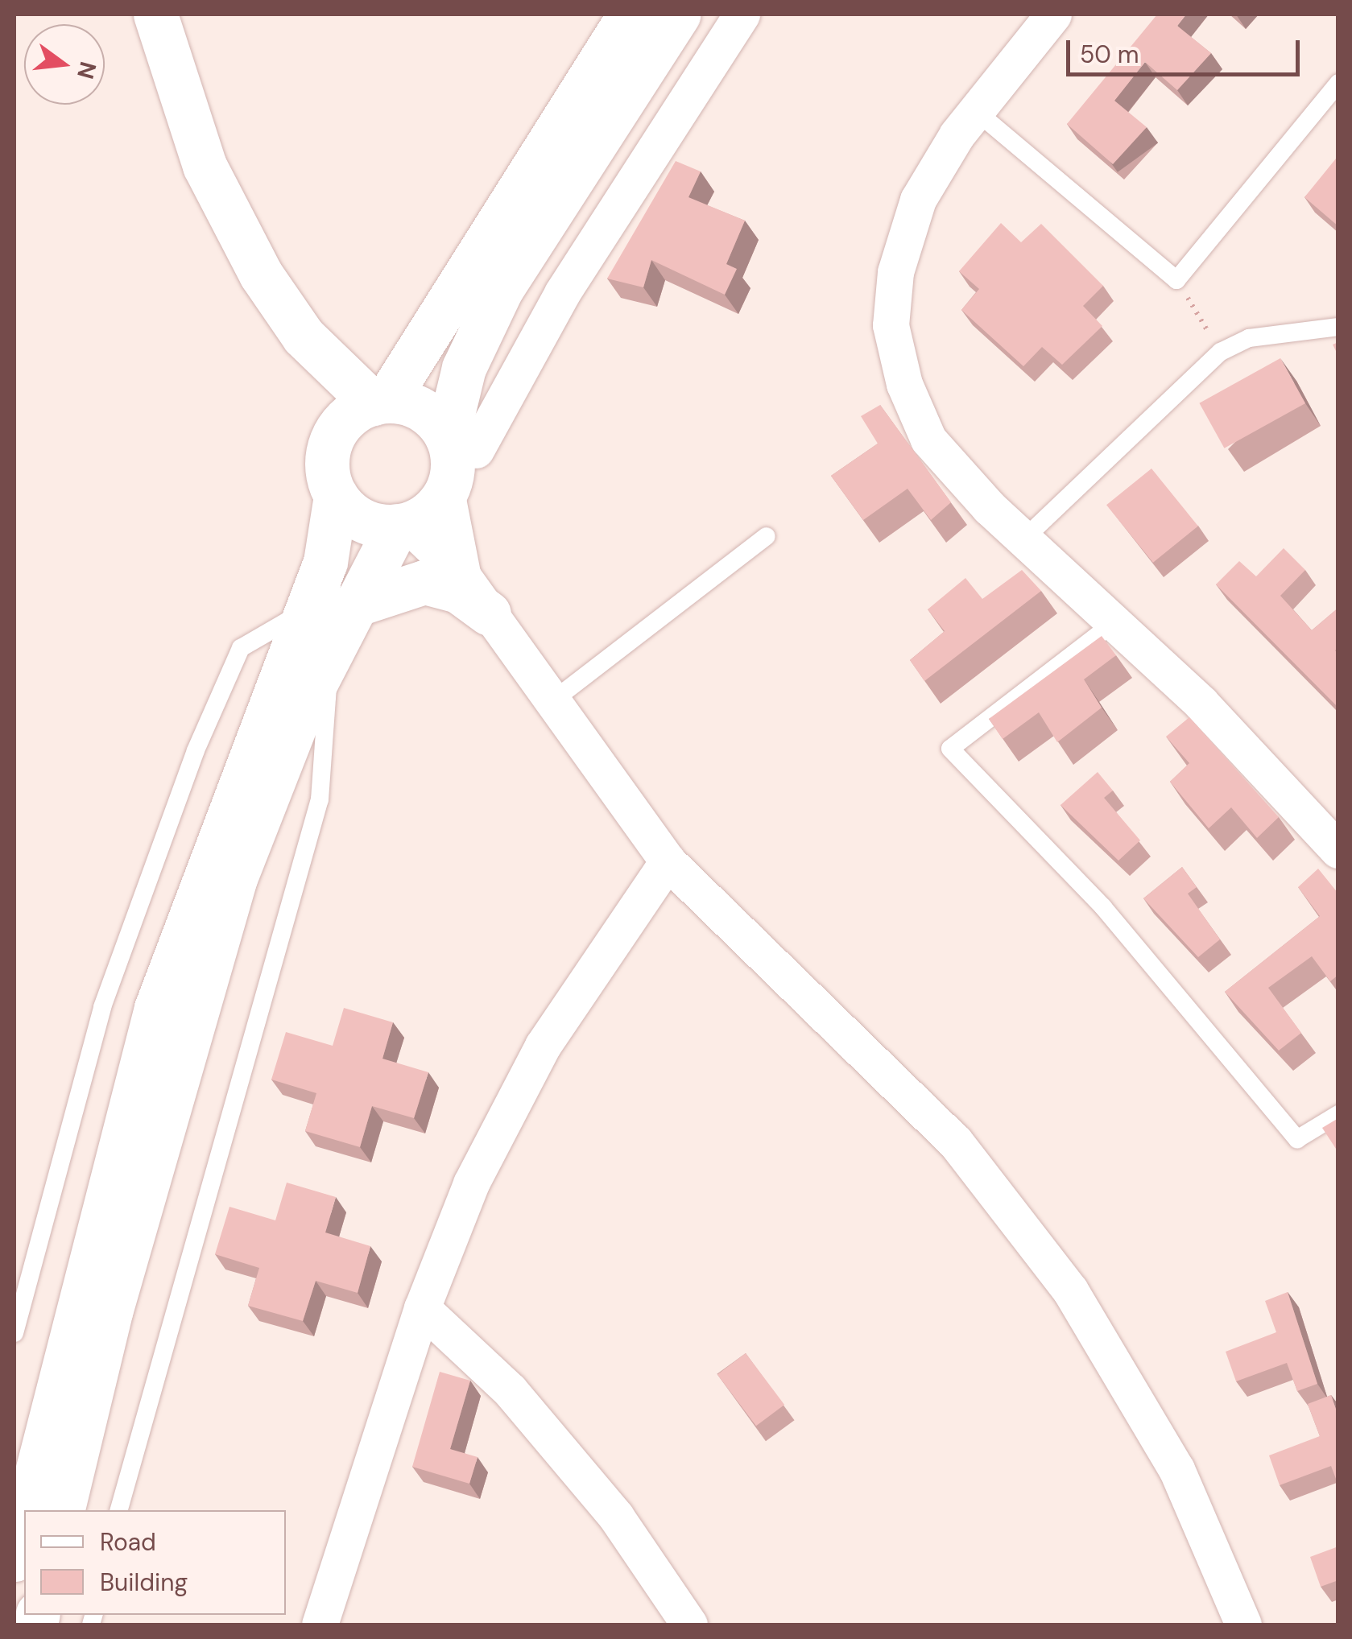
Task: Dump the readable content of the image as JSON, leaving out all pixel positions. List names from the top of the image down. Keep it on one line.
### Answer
{"legend":["Road","Building"],"scale_bar":"50 m","north":"right"}
